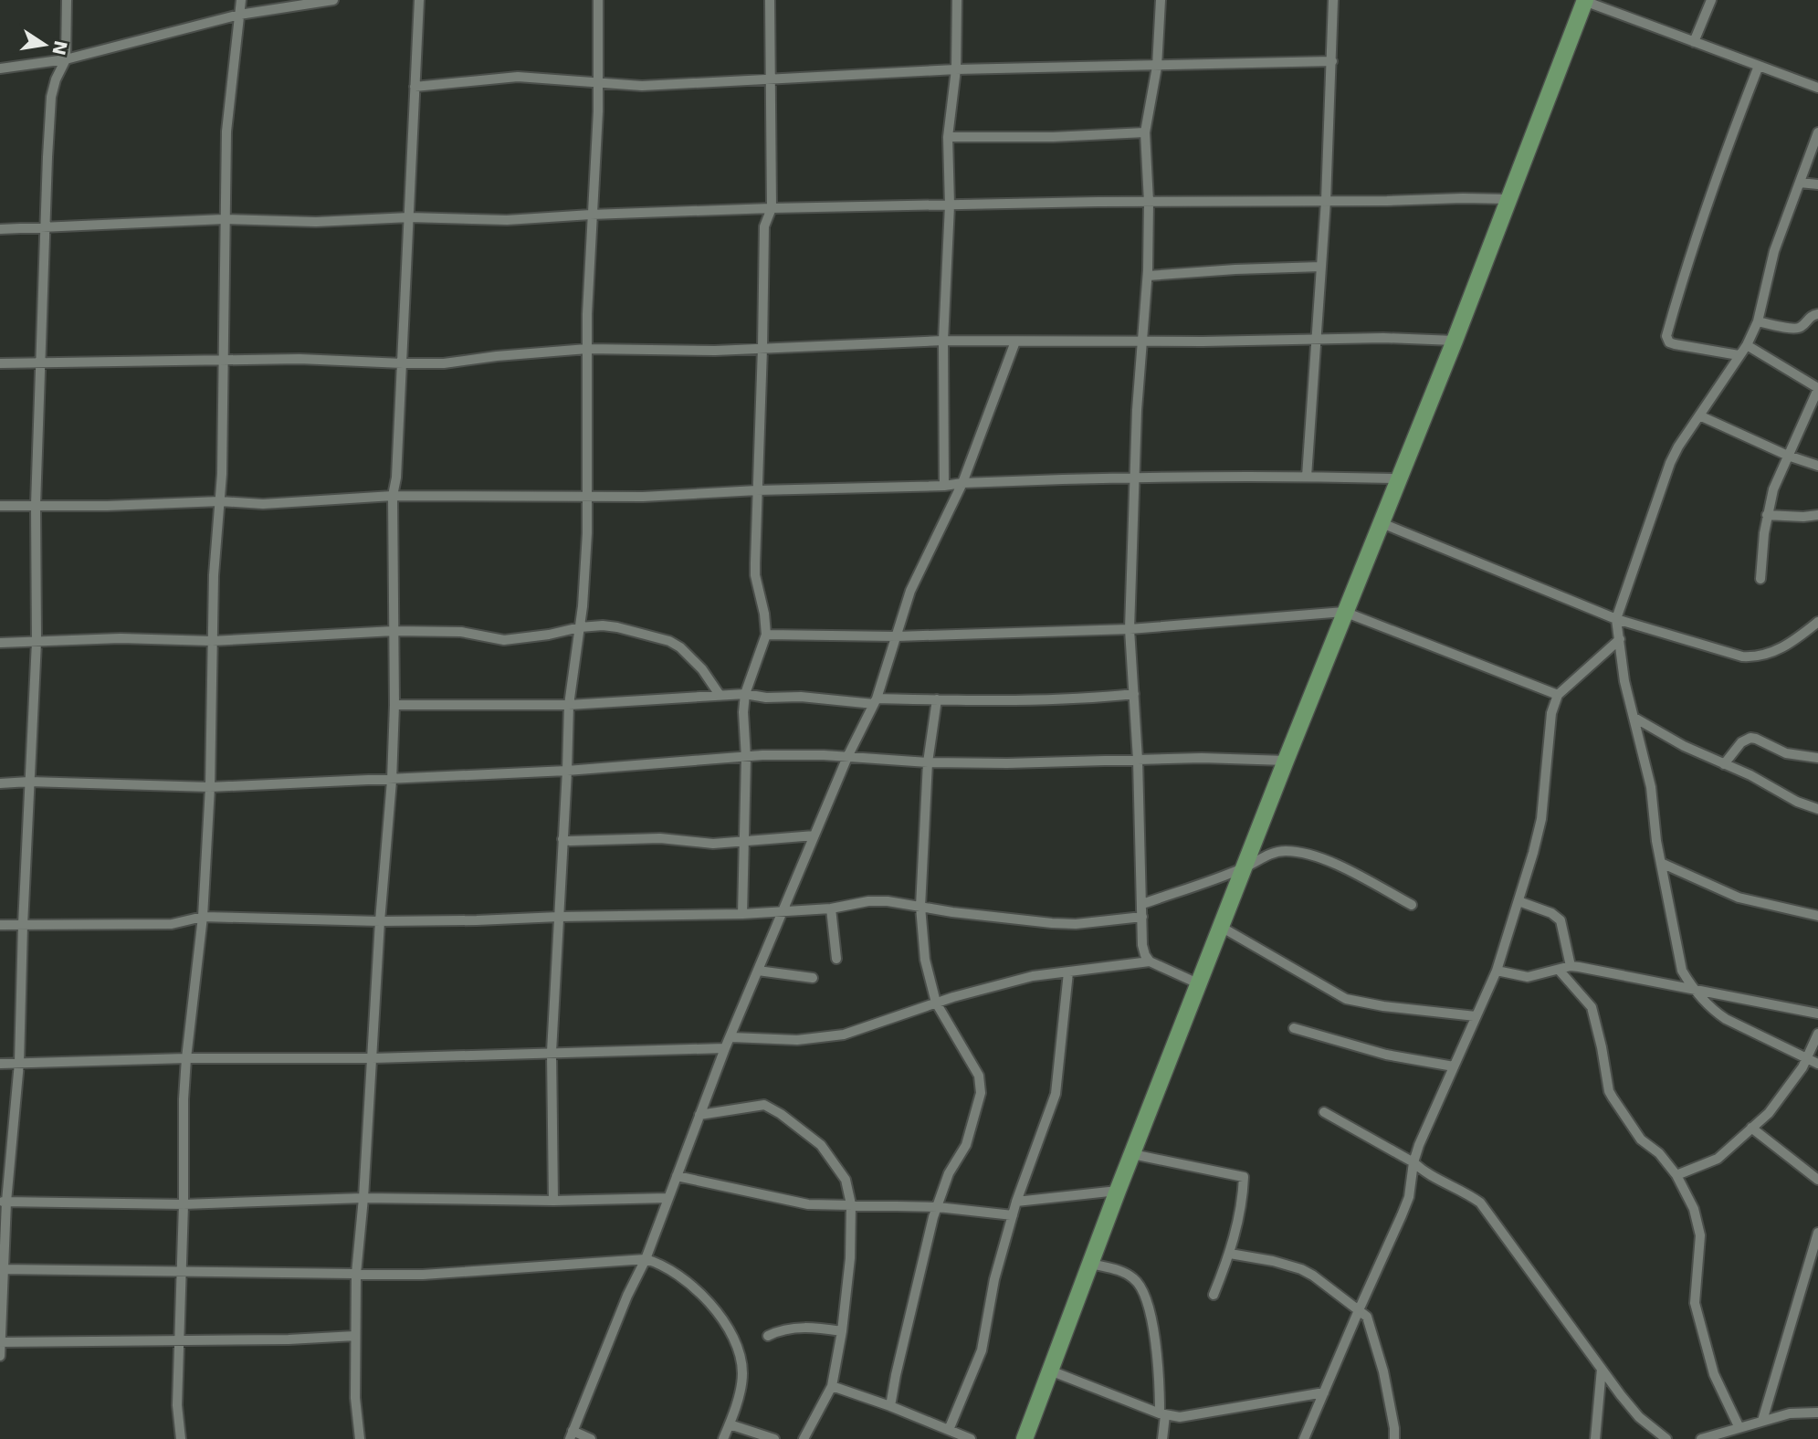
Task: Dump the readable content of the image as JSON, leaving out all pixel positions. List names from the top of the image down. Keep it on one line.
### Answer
{"north":"right"}
